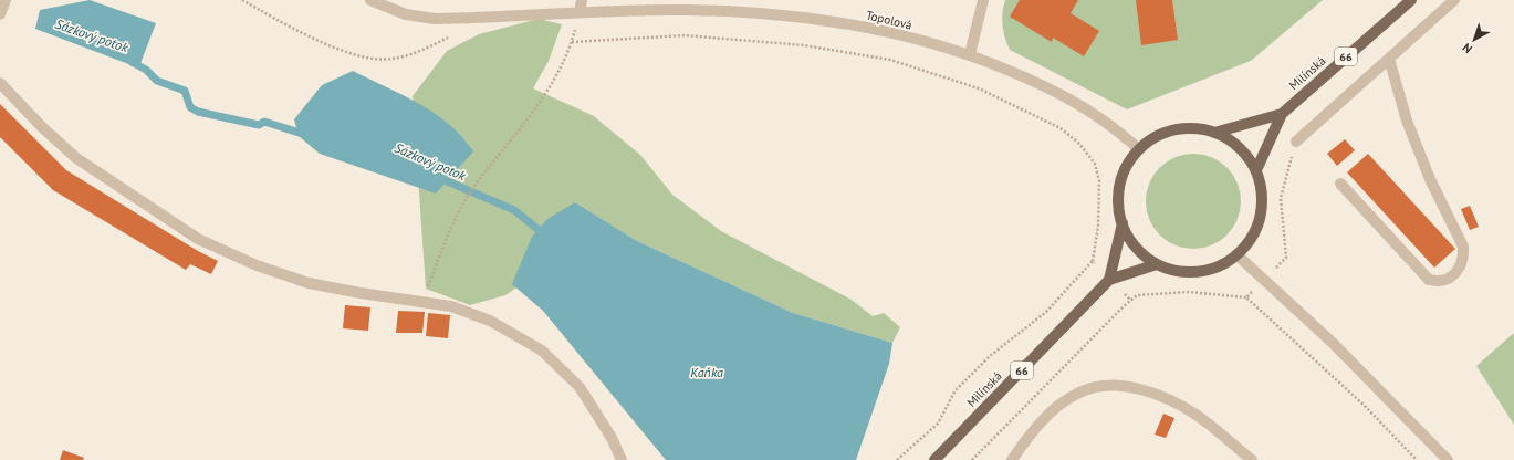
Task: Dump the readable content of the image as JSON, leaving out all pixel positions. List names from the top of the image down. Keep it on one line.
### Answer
{"streets":{"main road":["66","Milínská"],"street":["Topolová"]},"crossings":[["Topolová","Milínská"]],"water":["Sázkový potok","Kaňka"],"north":"bottom left"}
